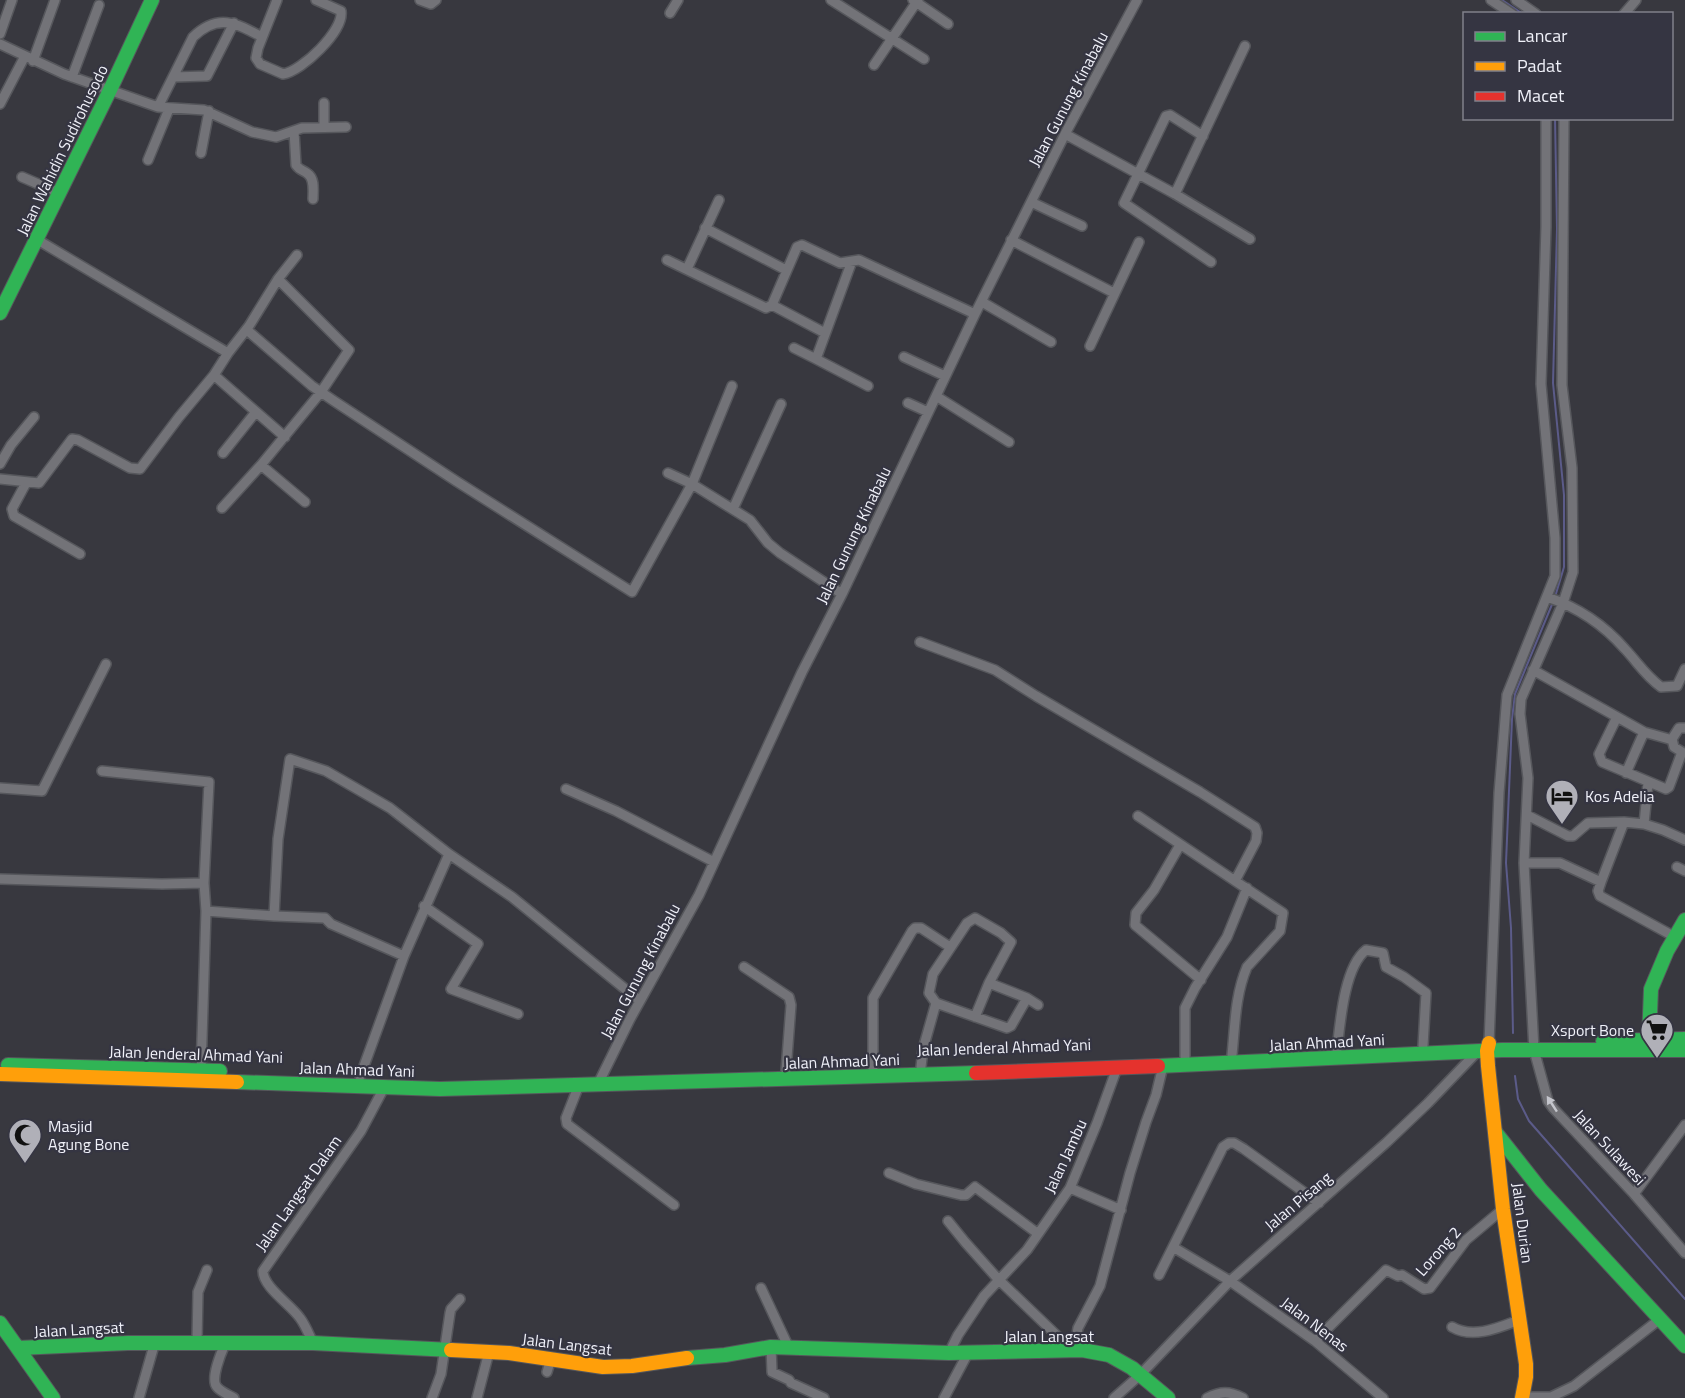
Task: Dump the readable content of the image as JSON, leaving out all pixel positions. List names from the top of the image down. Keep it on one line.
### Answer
{"streets":{"main road":["Jalan Wahidin Sudirohusodo","Jalan Ahmad Yani","Jalan Jenderal Ahmad Yani","Jalan Durian","Jalan Langsat"],"street":["Jalan Gunung Kinabalu","Jalan Sulawesi","Jalan Jambu","Jalan Langsat Dalam","Jalan Pisang","Lorong 2","Jalan Nenas"]},"crossings":[["Jalan Gunung Kinabalu","Jalan Ahmad Yani"],["Jalan Gunung Kinabalu","Jalan Jenderal Ahmad Yani"],["Jalan Ahmad Yani","Jalan Jenderal Ahmad Yani"],["Jalan Ahmad Yani","Jalan Sulawesi"],["Jalan Ahmad Yani","Jalan Jambu"],["Jalan Ahmad Yani","Jalan Langsat Dalam"],["Jalan Ahmad Yani","Jalan Pisang"],["Jalan Ahmad Yani","Jalan Durian"],["Jalan Jenderal Ahmad Yani","Jalan Pisang"],["Jalan Jenderal Ahmad Yani","Jalan Durian"],["Jalan Jambu","Jalan Langsat"],["Jalan Langsat Dalam","Jalan Langsat"],["Jalan Pisang","Jalan Durian"],["Jalan Pisang","Jalan Nenas"],["Jalan Pisang","Jalan Langsat"],["Jalan Durian","Lorong 2"],["Lorong 2","Jalan Nenas"]],"places":{"hotel":["Kos Adelia"],"supermarket":["Xsport Bone"],"mosque":["Masjid Agung Bone"]},"legend":["Lancar","Padat","Macet"]}
